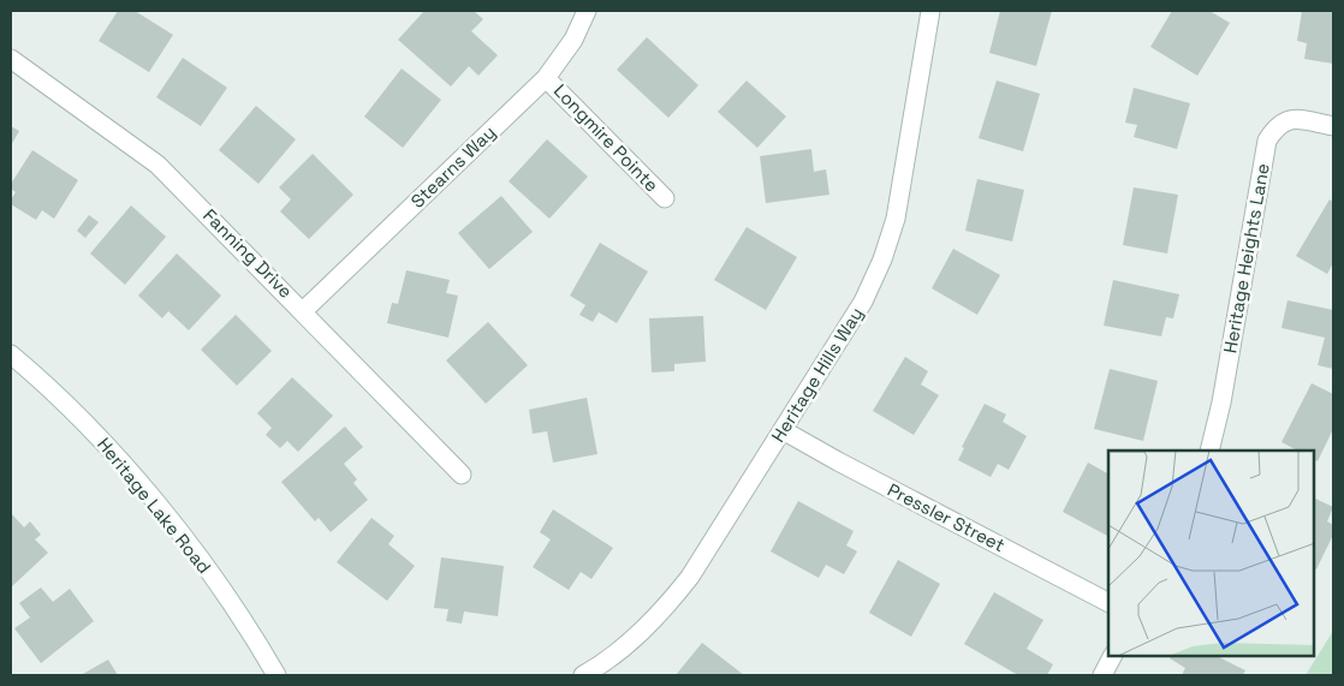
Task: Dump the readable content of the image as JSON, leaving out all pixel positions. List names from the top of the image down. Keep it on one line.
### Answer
{"streets":{"street":["Longmire Pointe","Stearns Way","Fanning Drive","Heritage Heights Lane","Heritage Hills Way","Heritage Lake Road","Pressler Street"]},"crossings":[["Longmire Pointe","Stearns Way"],["Stearns Way","Fanning Drive"],["Heritage Hills Way","Pressler Street"]]}
